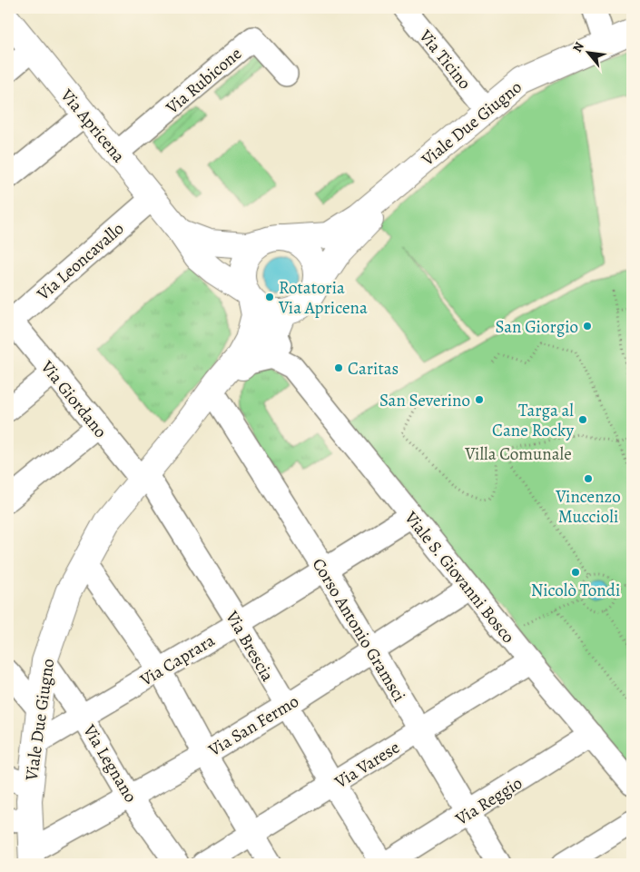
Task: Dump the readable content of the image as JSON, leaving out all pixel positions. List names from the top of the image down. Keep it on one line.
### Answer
{"streets":{"main road":["Viale Due Giugno","Via Apricena"],"street":["Via Ticino","Via Rubicone","Via Leoncavallo","Via Giordano","Viale S. Giovanni Bosco","Corso Antonio Gramsci","Via Brescia","Via Caprara","Via San Fermo","Via Legnano","Via Varese","Via Reggio"]},"crossings":[["Via Ticino","Viale Due Giugno"],["Via Rubicone","Via Apricena"],["Viale Due Giugno","Via Apricena"],["Viale Due Giugno","Via Giordano"],["Viale Due Giugno","Viale S. Giovanni Bosco"],["Viale Due Giugno","Corso Antonio Gramsci"],["Viale Due Giugno","Via Brescia"],["Viale Due Giugno","Via Caprara"],["Viale Due Giugno","Via San Fermo"],["Viale Due Giugno","Via Legnano"],["Via Apricena","Via Leoncavallo"],["Via Apricena","Viale S. Giovanni Bosco"],["Via Leoncavallo","Via Giordano"],["Via Giordano","Via Brescia"],["Viale S. Giovanni Bosco","Via Caprara"],["Viale S. Giovanni Bosco","Via San Fermo"],["Viale S. Giovanni Bosco","Via Varese"],["Viale S. Giovanni Bosco","Via Reggio"],["Corso Antonio Gramsci","Via Caprara"],["Corso Antonio Gramsci","Via San Fermo"],["Corso Antonio Gramsci","Via Varese"],["Corso Antonio Gramsci","Via Reggio"],["Via Brescia","Via Caprara"],["Via Brescia","Via San Fermo"],["Via Brescia","Via Varese"],["Via Brescia","Via Reggio"],["Via Caprara","Via Legnano"],["Via San Fermo","Via Legnano"]],"parks":["Villa Comunale"],"places":["Rotatoria Via Apricena","San Giorgio","Caritas","San Severino","Targa al Cane Rocky","Vincenzo Muccioli","Nicolò Tondi"],"north":"top left"}
